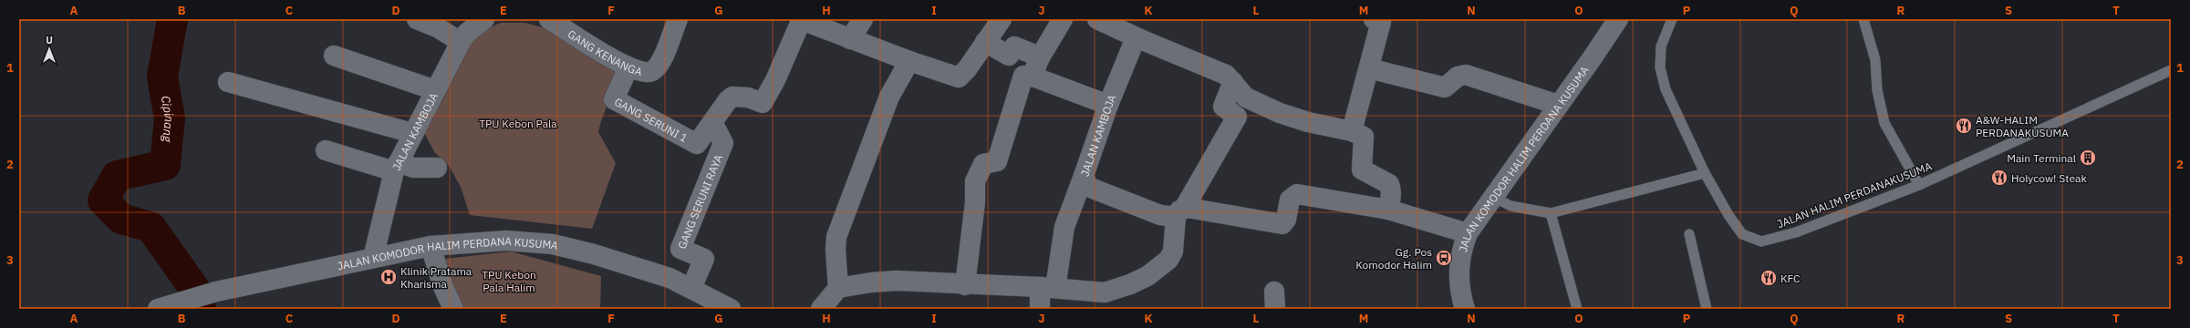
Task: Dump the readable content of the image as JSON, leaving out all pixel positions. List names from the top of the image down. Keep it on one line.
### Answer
{"streets":{"street":["GANG KENANGA","GANG SERUNI 1","JALAN KAMBOJA","JALAN KOMODOR HALIM PERDANA KUSUMA","GANG SERUNI RAYA"],"lane":["JALAN HALIM PERDANAKUSUMA"]},"crossings":[["GANG KENANGA","GANG SERUNI 1"],["GANG SERUNI 1","GANG SERUNI RAYA"],["JALAN KAMBOJA","JALAN KOMODOR HALIM PERDANA KUSUMA"],["JALAN KOMODOR HALIM PERDANA KUSUMA","GANG SERUNI RAYA"]],"water":["Cipinang"],"parks":["TPU Kebon Pala","TPU Kebon Pala Halim"],"places":{"restaurant":["A&W-HALIM PERDANAKUSUMA","Holycow! Steak","KFC"],"building":["Main Terminal"],"bus stop":["Gg. Pos Komodor Halim"],"hospital":["Klinik Pratama Kharisma"]},"north":"top","grid":{"columns":["A","B","C","D","E","F","G","H","I","J","K","L","M","N","O","P","Q","R","S","T"],"rows":["1","2","3"]}}
